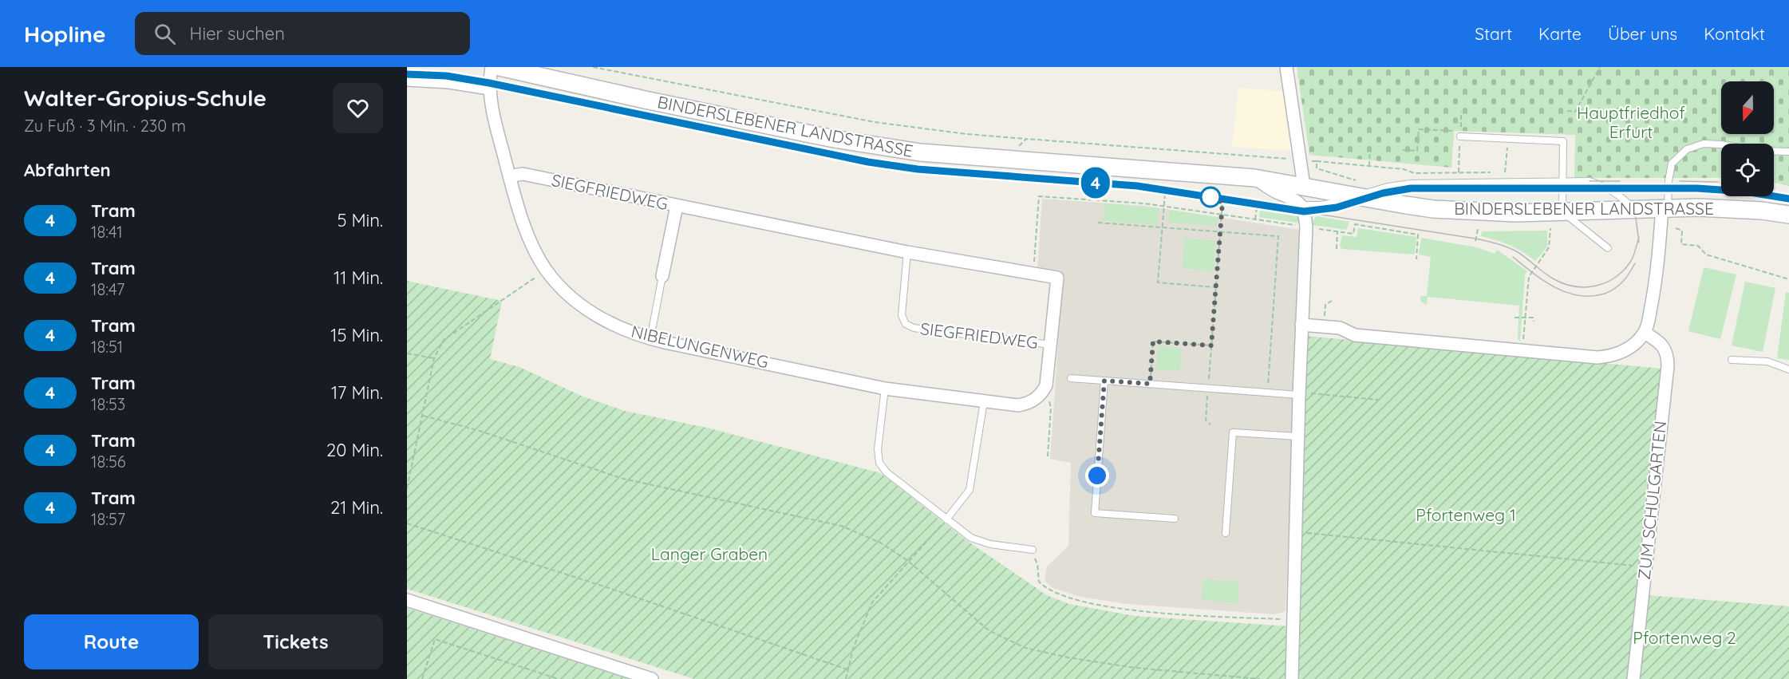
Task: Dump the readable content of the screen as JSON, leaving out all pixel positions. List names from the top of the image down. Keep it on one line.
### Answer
{"streets":{"main road":["BINDERSLEBENER LANDSTRASSE"],"street":["SIEGFRIEDWEG","NIBELUNGENWEG","ZUM SCHULGARTEN"]},"crossings":[["SIEGFRIEDWEG","NIBELUNGENWEG"]],"parks":["Hauptfriedhof Erfurt","Pfortenweg 1","Langer Graben","Pfortenweg 2"],"lines":["tram line 4"],"north":"bottom","page":{"header":"Hopline","search":"Hier suchen","nav":["Start","Karte","Über uns","Kontakt"],"heading":[["Walter-Gropius-Schule","Zu Fuß · 3 Min. · 230 m"],"Abfahrten"],"on_map":"4","list":[{"mark":"4","name":"Tram","note":"18:41","value":"5 Min."},{"mark":"4","name":"Tram","note":"18:47","value":"11 Min."},{"mark":"4","name":"Tram","note":"18:51","value":"15 Min."},{"mark":"4","name":"Tram","note":"18:53","value":"17 Min."},{"mark":"4","name":"Tram","note":"18:56","value":"20 Min."},{"mark":"4","name":"Tram","note":"18:57","value":"21 Min."}],"buttons":["Route","Tickets"]}}
